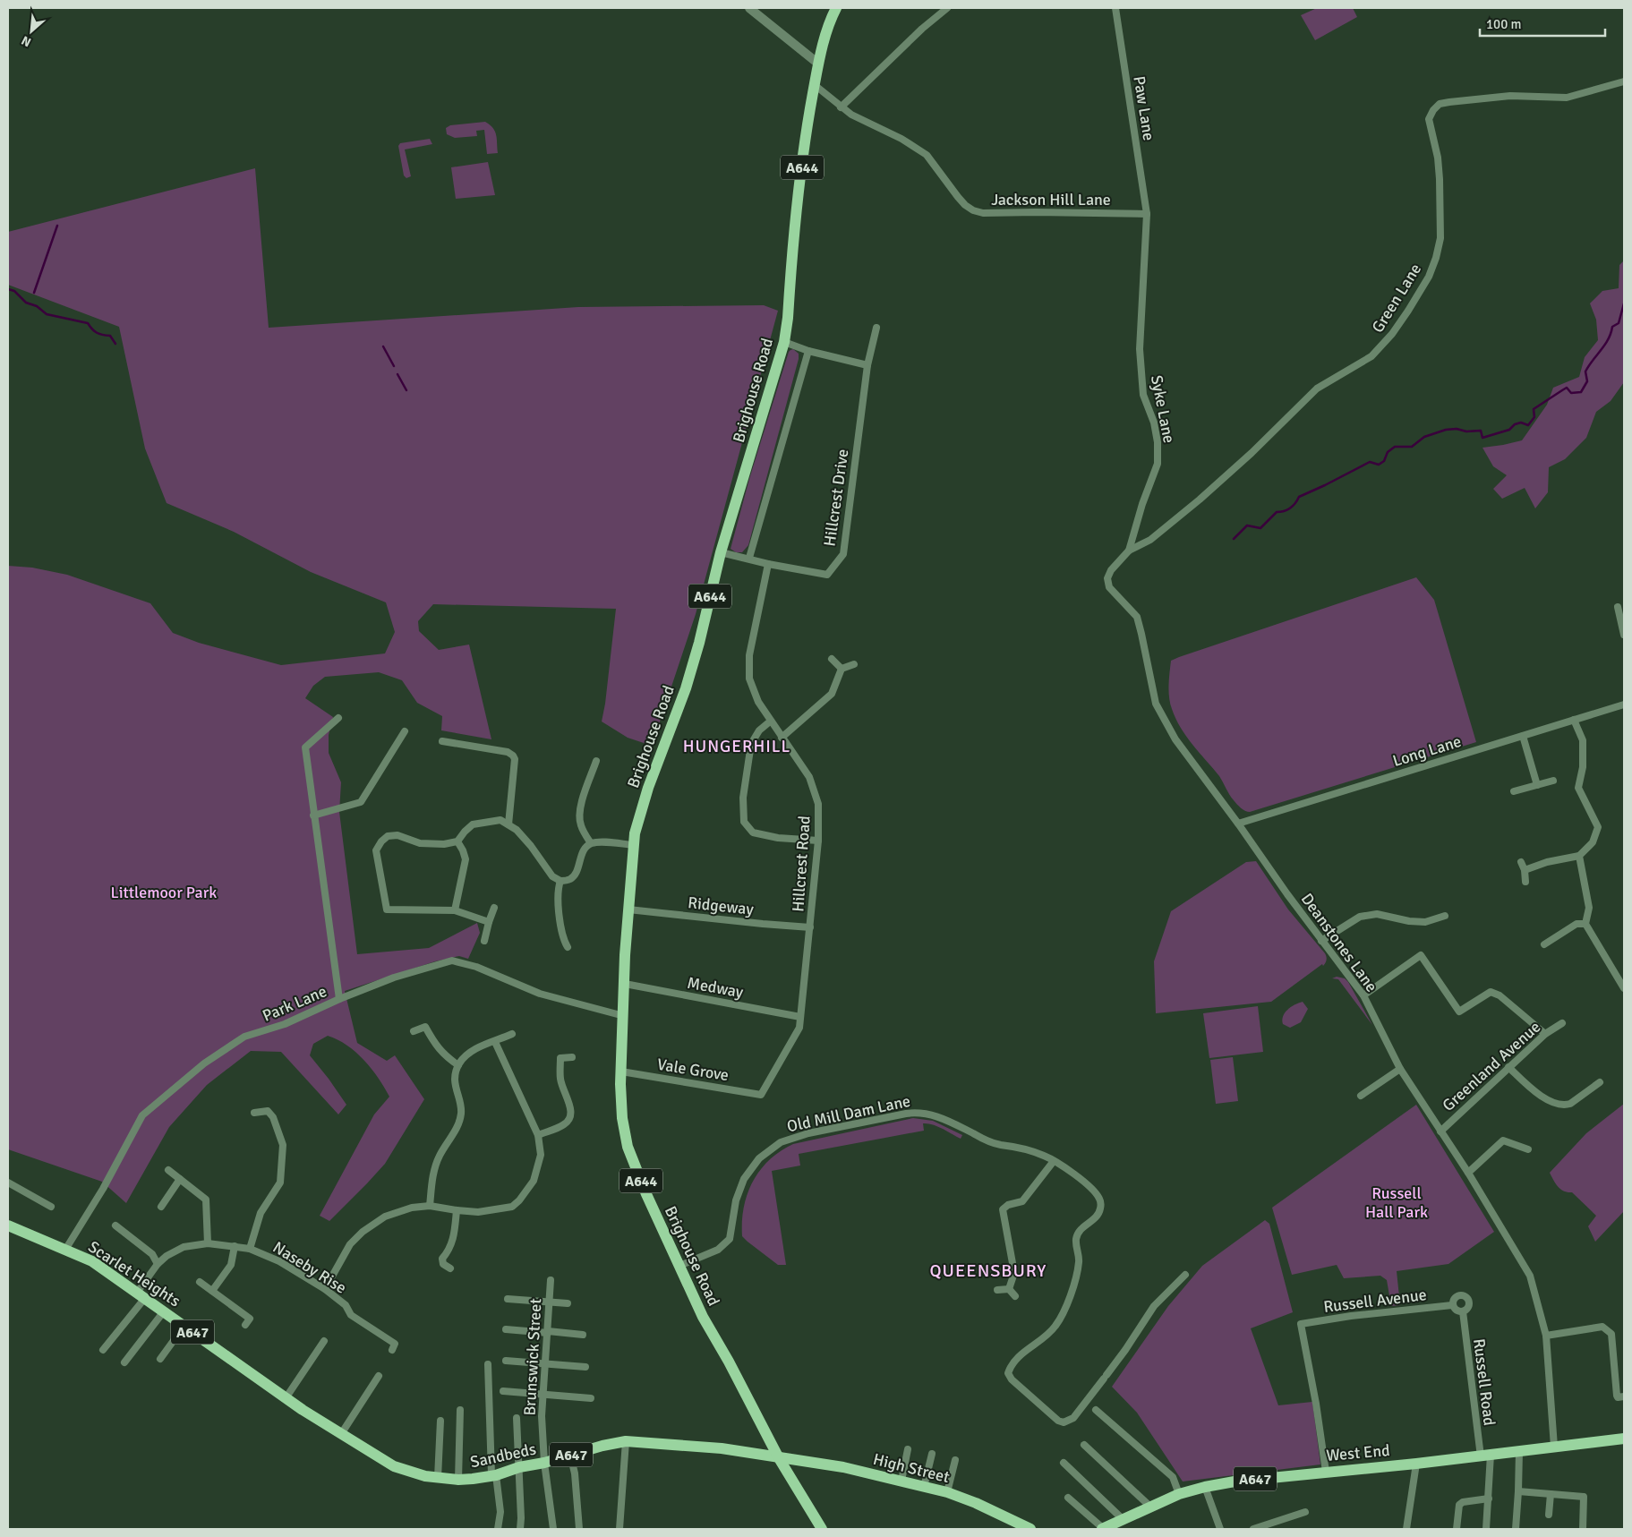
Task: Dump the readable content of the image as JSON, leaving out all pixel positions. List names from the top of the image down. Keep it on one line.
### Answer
{"streets":{"main road":["A644","Brighouse Road","Scarlet Heights","A647","West End","Sandbeds","High Street"],"street":["Paw Lane","Jackson Hill Lane","Green Lane","Syke Lane","Hillcrest Drive","Long Lane","Hillcrest Road","Ridgeway","Deanstones Lane","Medway","Park Lane","Greenland Avenue","Vale Grove","Old Mill Dam Lane","Naseby Rise","Russell Avenue","Brunswick Street","Russell Road"]},"crossings":[["Paw Lane","Jackson Hill Lane"],["Paw Lane","Syke Lane"],["A644","Brighouse Road"],["A644","Sandbeds"],["A644","High Street"],["Jackson Hill Lane","Brighouse Road"],["Jackson Hill Lane","Syke Lane"],["Green Lane","Syke Lane"],["Green Lane","Deanstones Lane"],["Brighouse Road","Hillcrest Drive"],["Brighouse Road","Ridgeway"],["Brighouse Road","Medway"],["Brighouse Road","Park Lane"],["Brighouse Road","Vale Grove"],["Brighouse Road","Old Mill Dam Lane"],["Brighouse Road","Sandbeds"],["Brighouse Road","High Street"],["Syke Lane","Deanstones Lane"],["Hillcrest Drive","Hillcrest Road"],["Long Lane","Deanstones Lane"],["Hillcrest Road","Ridgeway"],["Hillcrest Road","Medway"],["Hillcrest Road","Vale Grove"],["Deanstones Lane","Greenland Avenue"],["Deanstones Lane","West End"],["Park Lane","Scarlet Heights"],["Naseby Rise","Scarlet Heights"],["Scarlet Heights","Sandbeds"],["Russell Avenue","Russell Road"],["Russell Avenue","West End"],["Brunswick Street","Sandbeds"],["Russell Road","West End"],["Sandbeds","High Street"]],"districts":["HUNGERHILL","QUEENSBURY"],"parks":["Littlemoor Park","Russell Hall Park"],"scale_bar":"100 m","north":"bottom left"}
